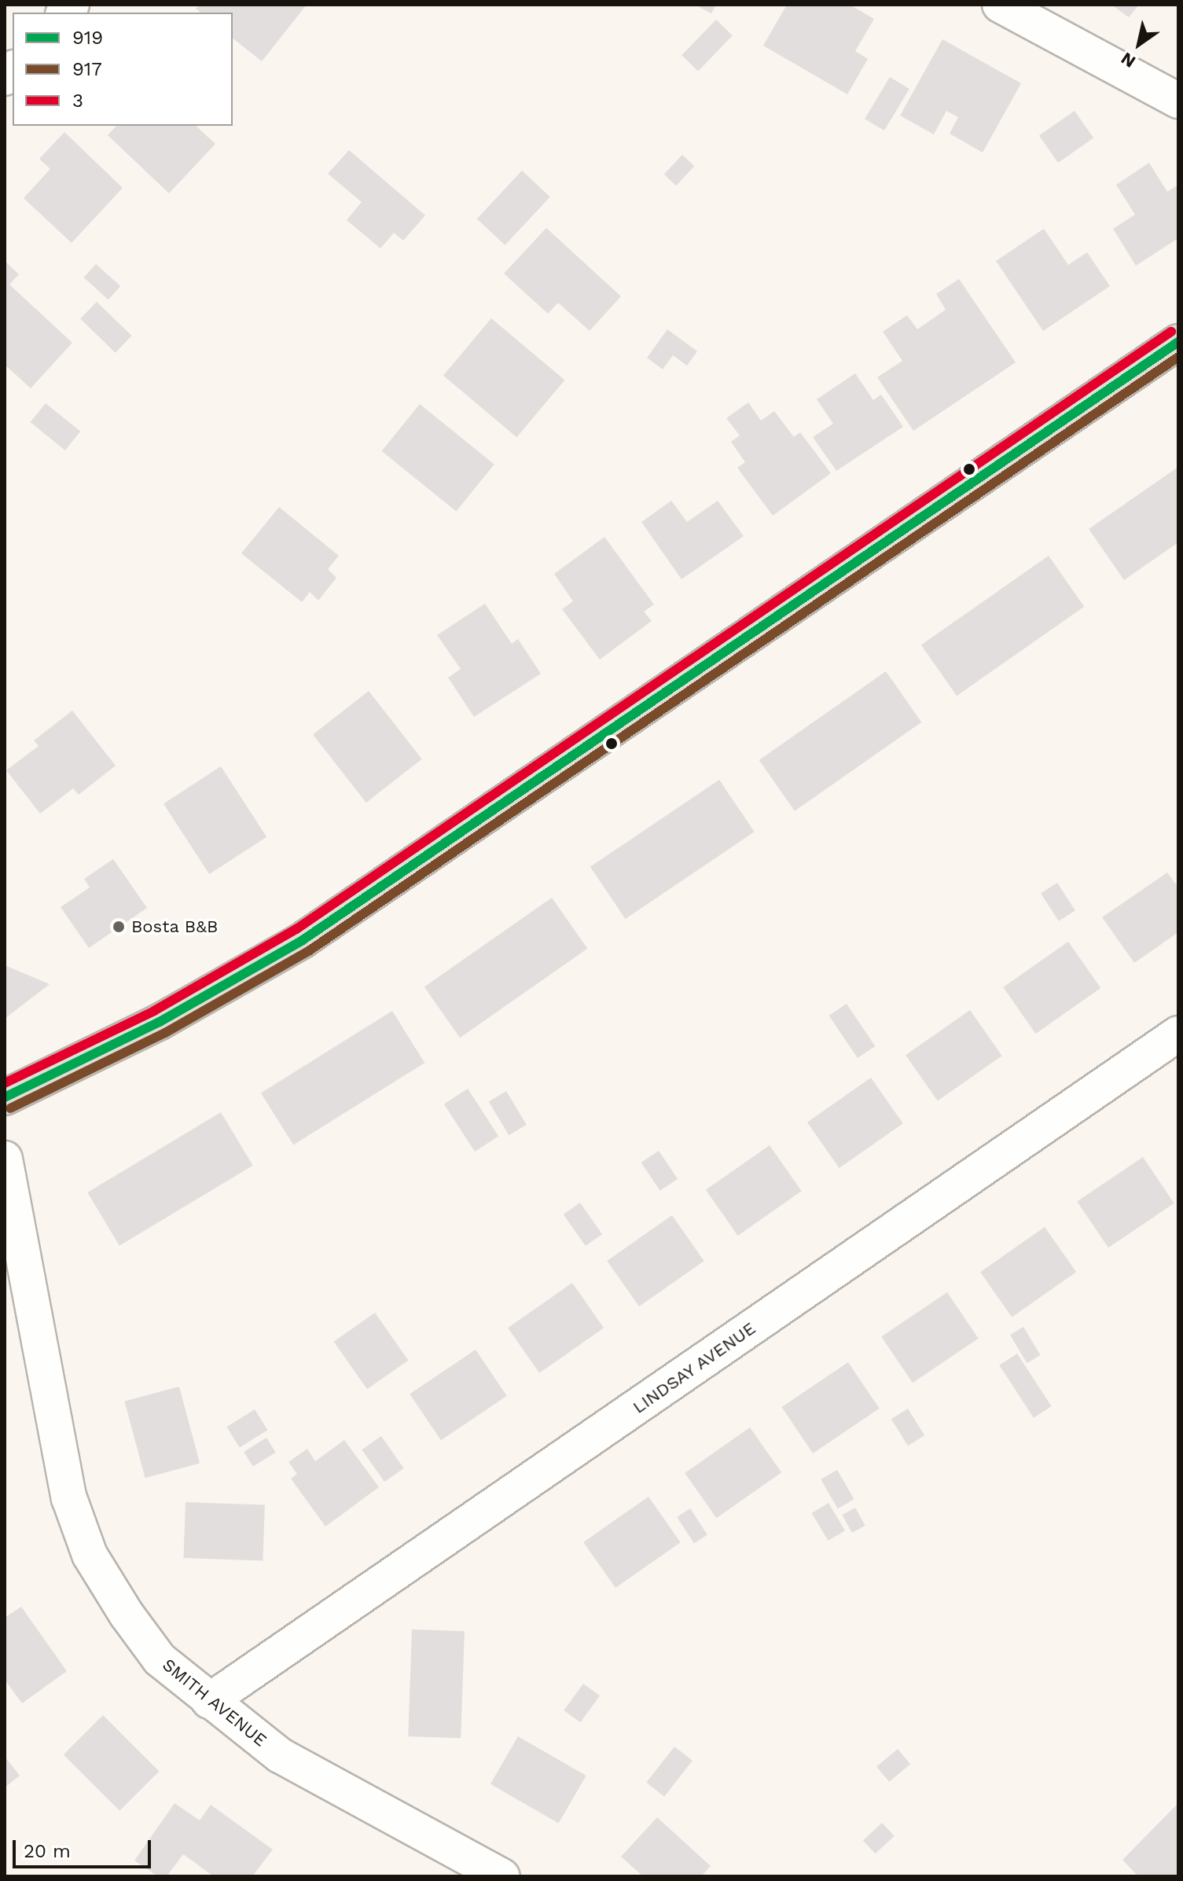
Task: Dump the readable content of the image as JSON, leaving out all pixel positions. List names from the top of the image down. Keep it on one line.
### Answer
{"streets":{"street":["LINDSAY AVENUE","SMITH AVENUE"]},"crossings":[["LINDSAY AVENUE","SMITH AVENUE"]],"places":["Bosta B&B"],"lines":["transit line 3","transit line 919","transit line 917"],"legend":["919","917","3"],"scale_bar":"20 m","north":"bottom left"}
